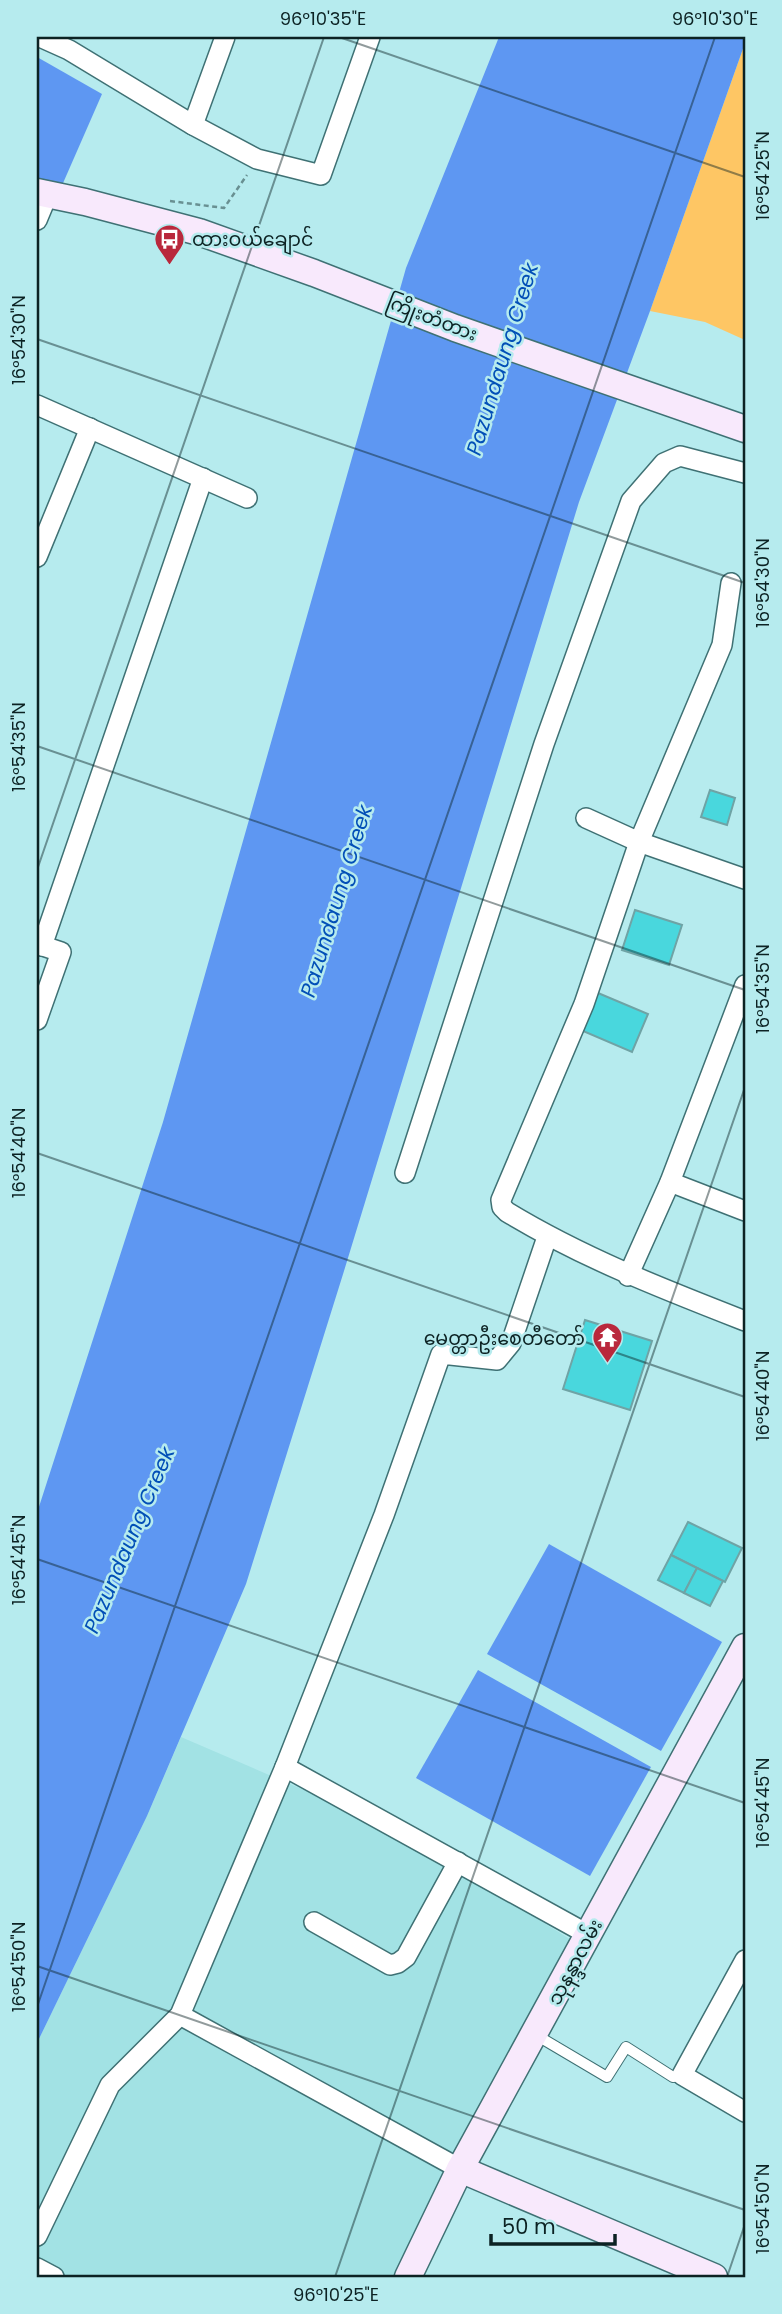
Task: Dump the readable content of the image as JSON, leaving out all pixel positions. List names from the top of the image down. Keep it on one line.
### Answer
{"streets":{"main road":["ကြိုးတံတား","သုနန္ဒာလမ်း"]},"water":["Pazundaung Creek"],"places":{"bus stop":["ထားဝယ်ချောင်"],"temple":["မေတ္တာဦးစေတီတော်"]},"scale_bar":"50 m","coordinates":["96°10'35\"E","96°10'30\"E","16°54'25\"N","16°54'30\"N","16°54'35\"N","16°54'40\"N","16°54'45\"N","16°54'50\"N","96°10'25\"E"]}
